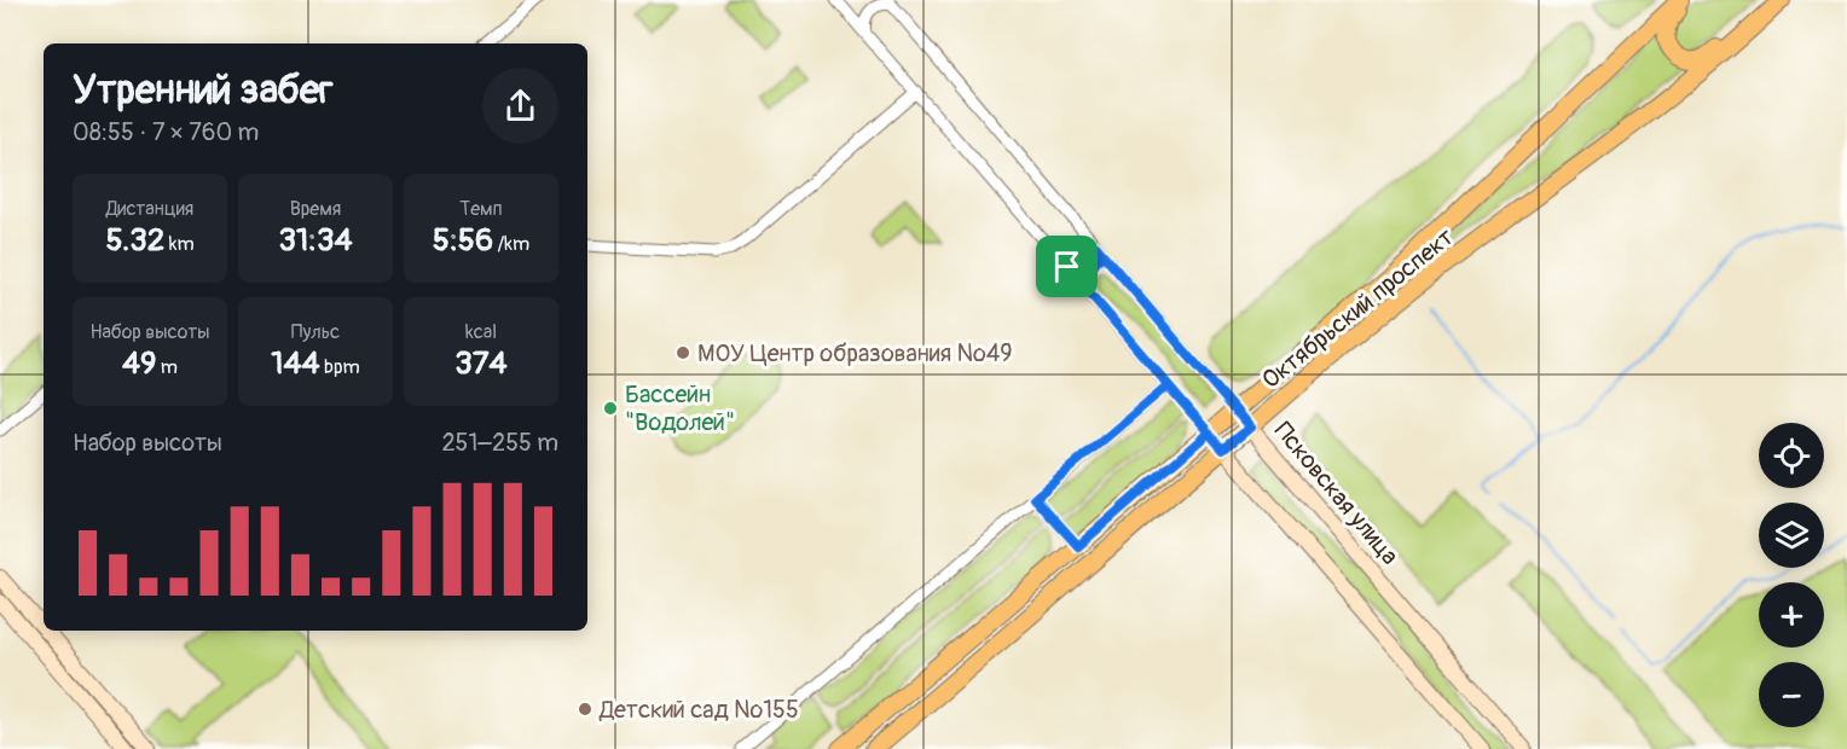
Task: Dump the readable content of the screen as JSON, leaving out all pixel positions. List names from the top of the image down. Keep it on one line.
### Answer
{"streets":{"main road":["Октябрьский проспект","Псковская улица"]},"crossings":[["Октябрьский проспект","Псковская улица"]],"places":["МОУ Центр образования №49","Бассейн \"Водолей\"","Детский сад №155"],"page":{"heading":["Утренний забег","08:55 · 7 × 760 m"],"stats":[["Дистанция","5.32 km"],["Время","31:34"],["Темп","5:56 /km"],["Набор высоты","49 m"],["Пульс","144 bpm"],["kcal","374"]],"chart":["Набор высоты","251–255 m"],"map_buttons":["+","−"]}}
